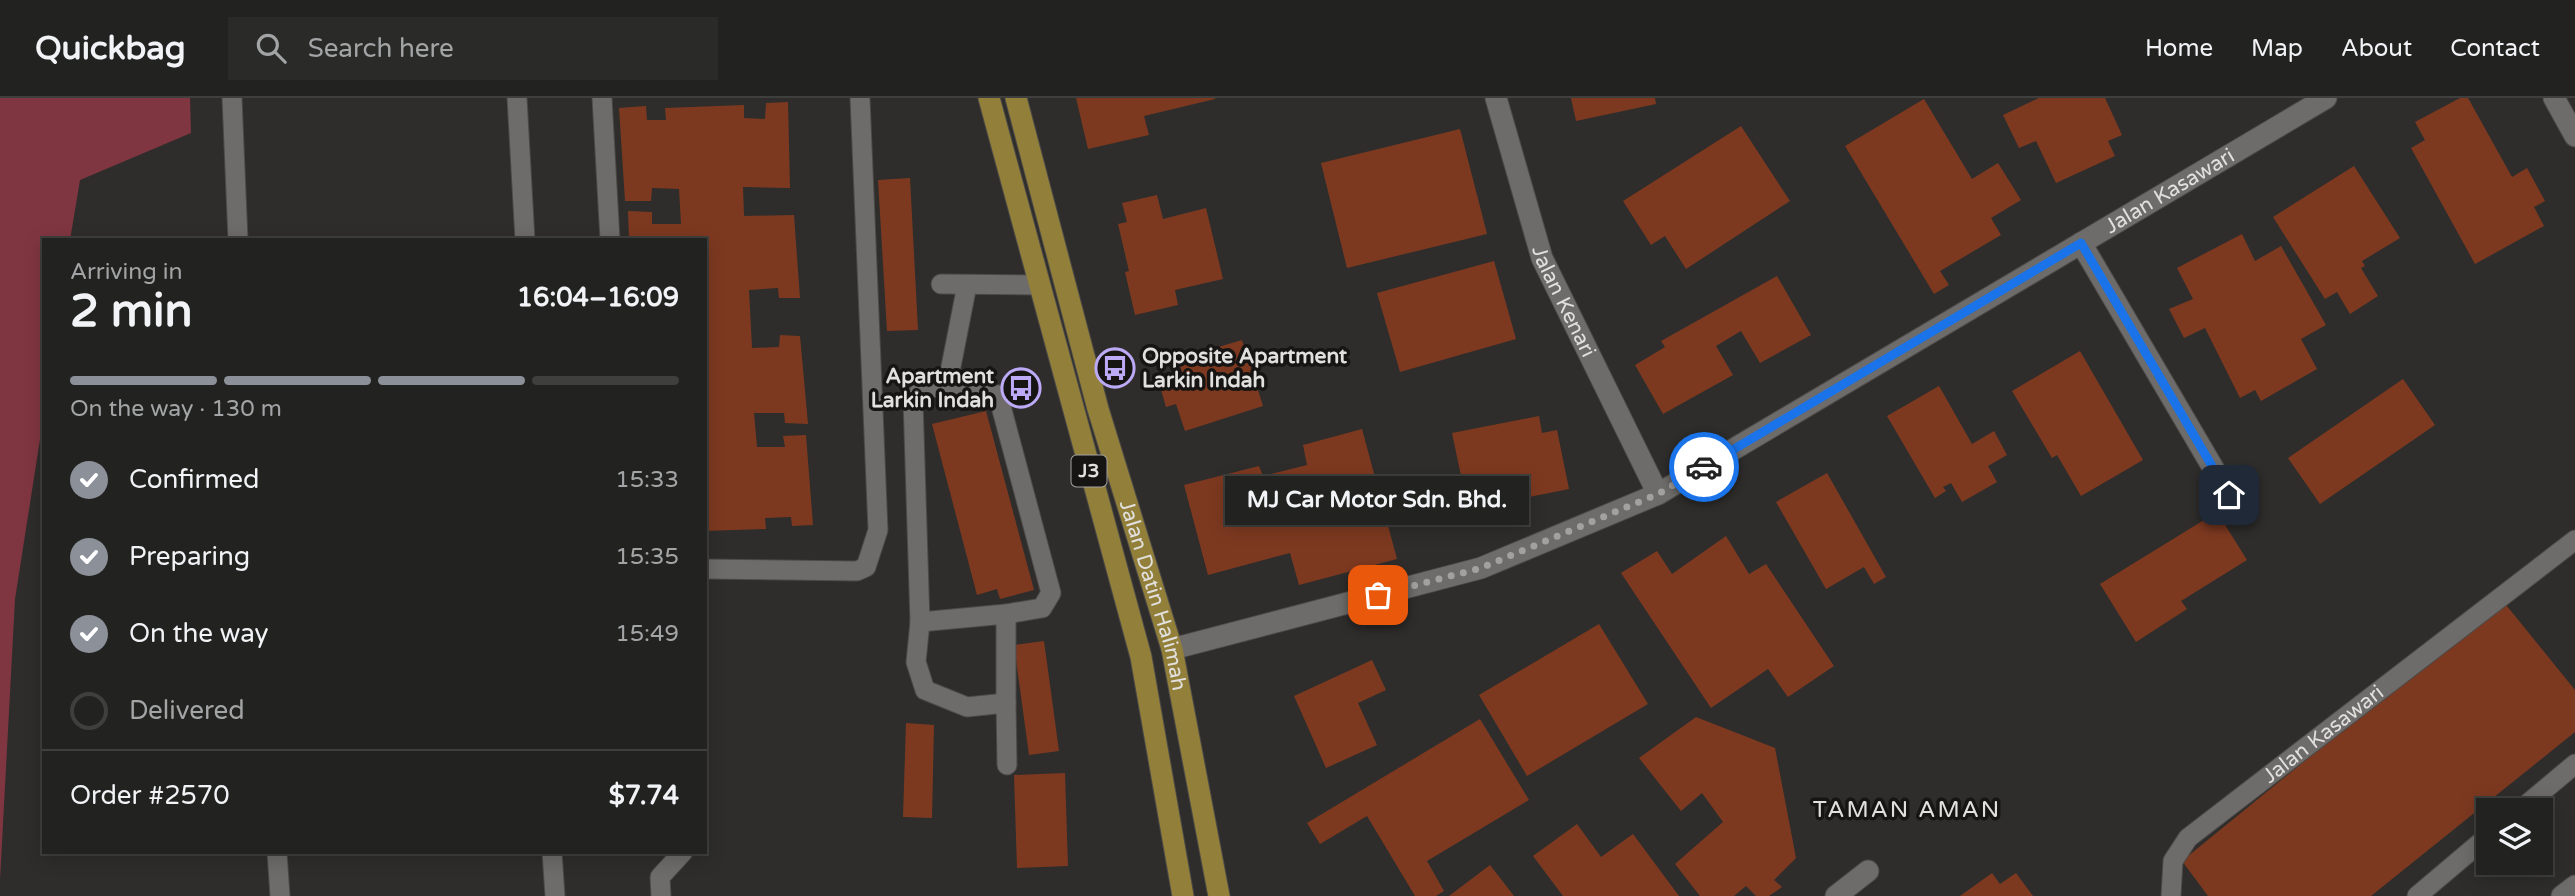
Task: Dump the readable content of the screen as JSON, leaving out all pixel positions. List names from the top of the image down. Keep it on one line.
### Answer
{"streets":{"main road":["J3","Jalan Datin Halimah"],"street":["Jalan Kasawari","Jalan Kenari"]},"crossings":[["Jalan Kasawari","Jalan Kenari"],["Jalan Kasawari","Jalan Datin Halimah"]],"districts":["TAMAN AMAN"],"places":{"bus stop":["Opposite Apartment Larkin Indah","Apartment Larkin Indah"],"other":["MJ Car Motor Sdn. Bhd."]},"page":{"header":"Quickbag","search":"Search here","nav":["Home","Map","About","Contact"],"heading":["2 min","Arriving in","16:04–16:09"],"panel":["Order #2570","$7.74"],"bar":"On the way · 130 m","list":[["Confirmed","15:33"],["Preparing","15:35"],["On the way","15:49"],"Delivered"],"bubble":"MJ Car Motor Sdn. Bhd."}}
